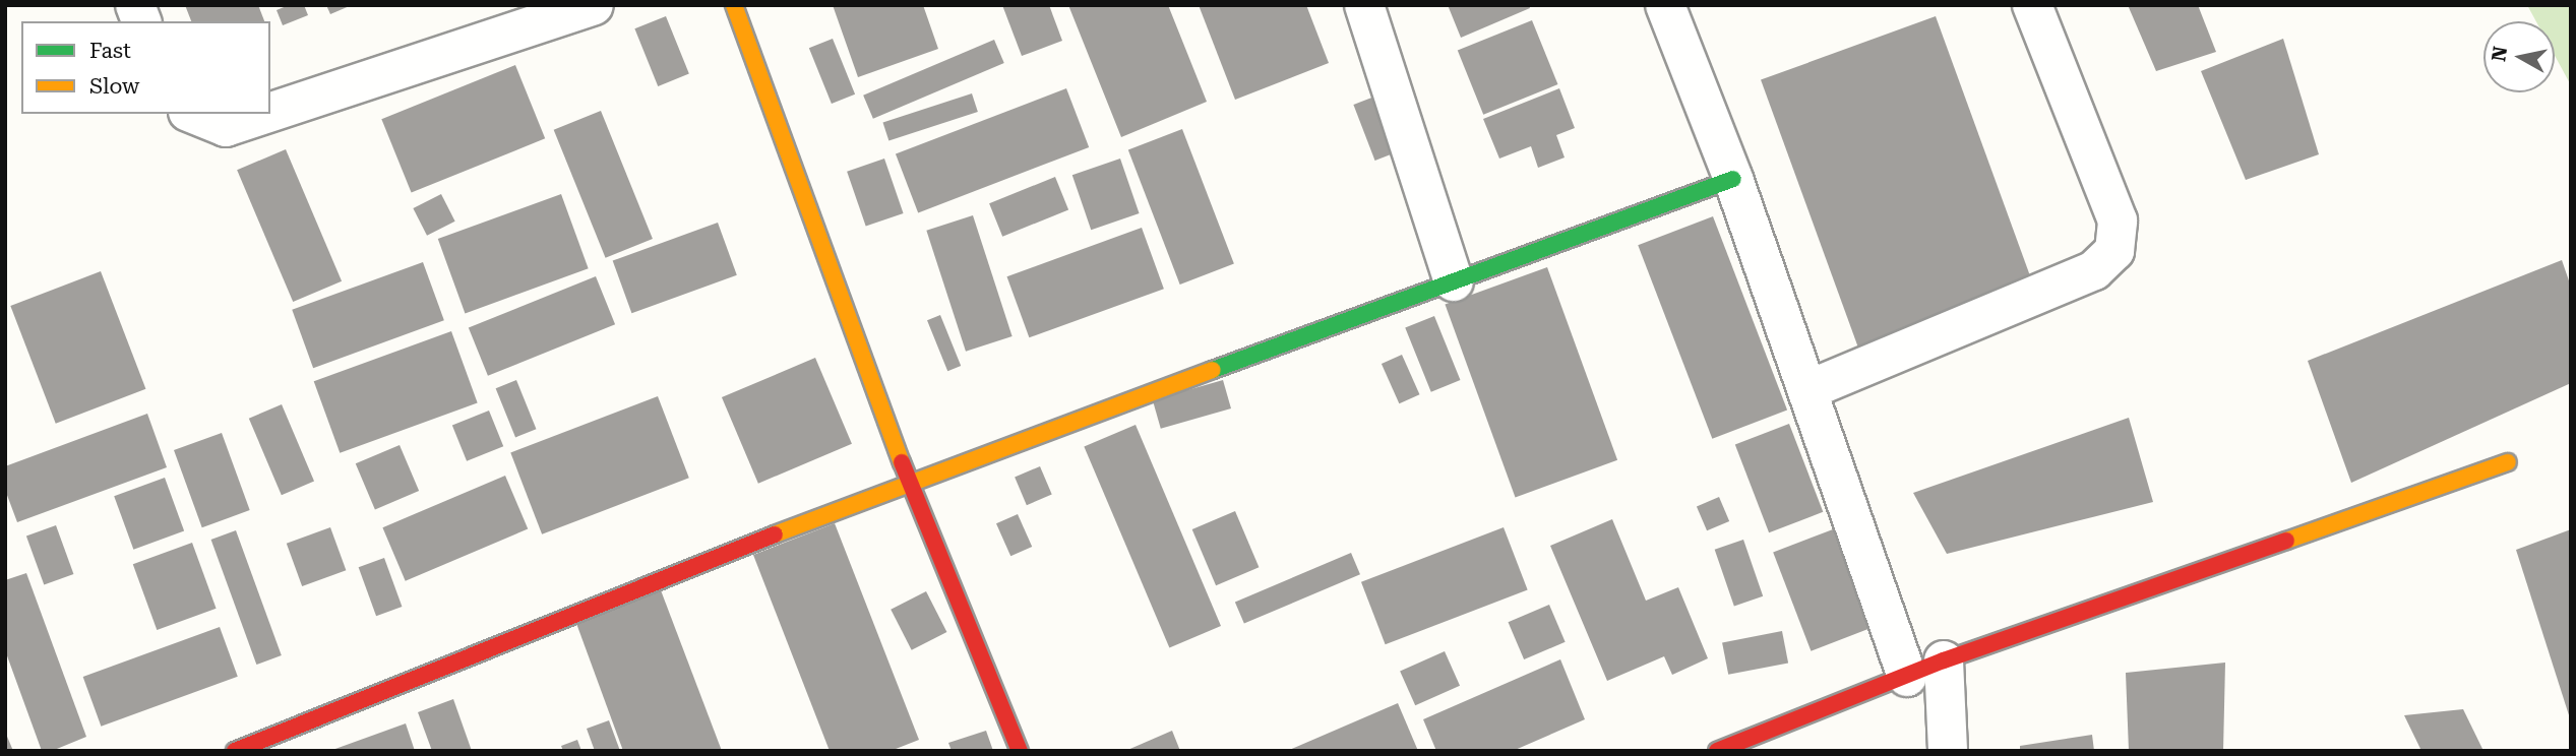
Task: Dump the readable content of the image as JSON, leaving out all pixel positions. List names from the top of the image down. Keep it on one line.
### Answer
{"legend":["Fast","Slow"],"north":"left"}
